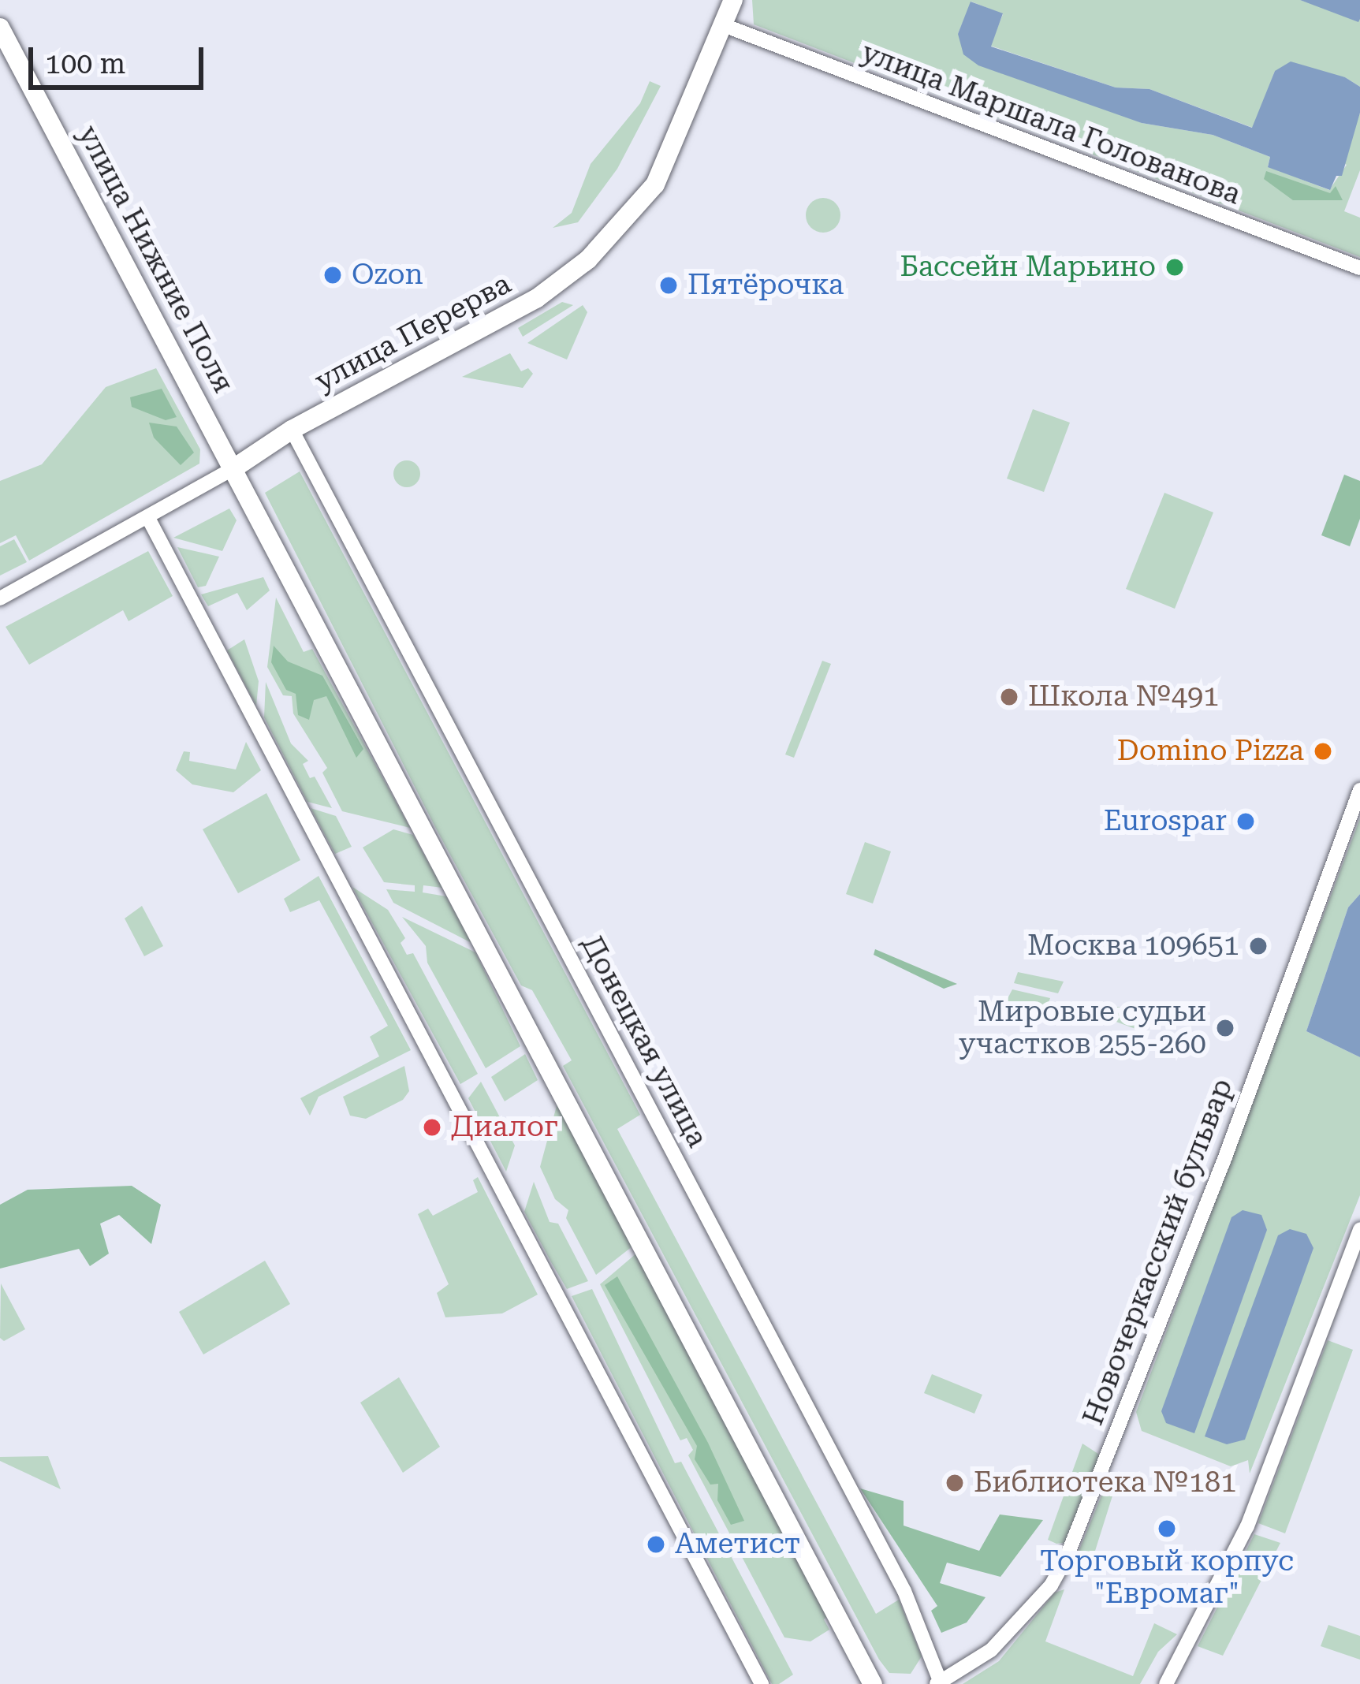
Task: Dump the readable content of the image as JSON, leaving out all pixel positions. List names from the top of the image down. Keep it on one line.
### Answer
{"streets":{"main road":["улица Нижние Поля","улица Перерва"],"street":["улица Маршала Голованова","Донецкая улица","Новочеркасский бульвар"]},"crossings":[["улица Маршала Голованова","улица Перерва"],["улица Нижние Поля","улица Перерва"],["улица Перерва","Донецкая улица"],["Донецкая улица","Новочеркасский бульвар"]],"places":["Бассейн Марьино","Ozon","Пятёрочка","Школа №491","Domino Pizza","Eurospar","Москва 109651","Мировые судьи участков 255-260","Диалог","Библиотека №181","Торговый корпус \"Евромаг\"","Аметист"],"scale_bar":"100 m"}
